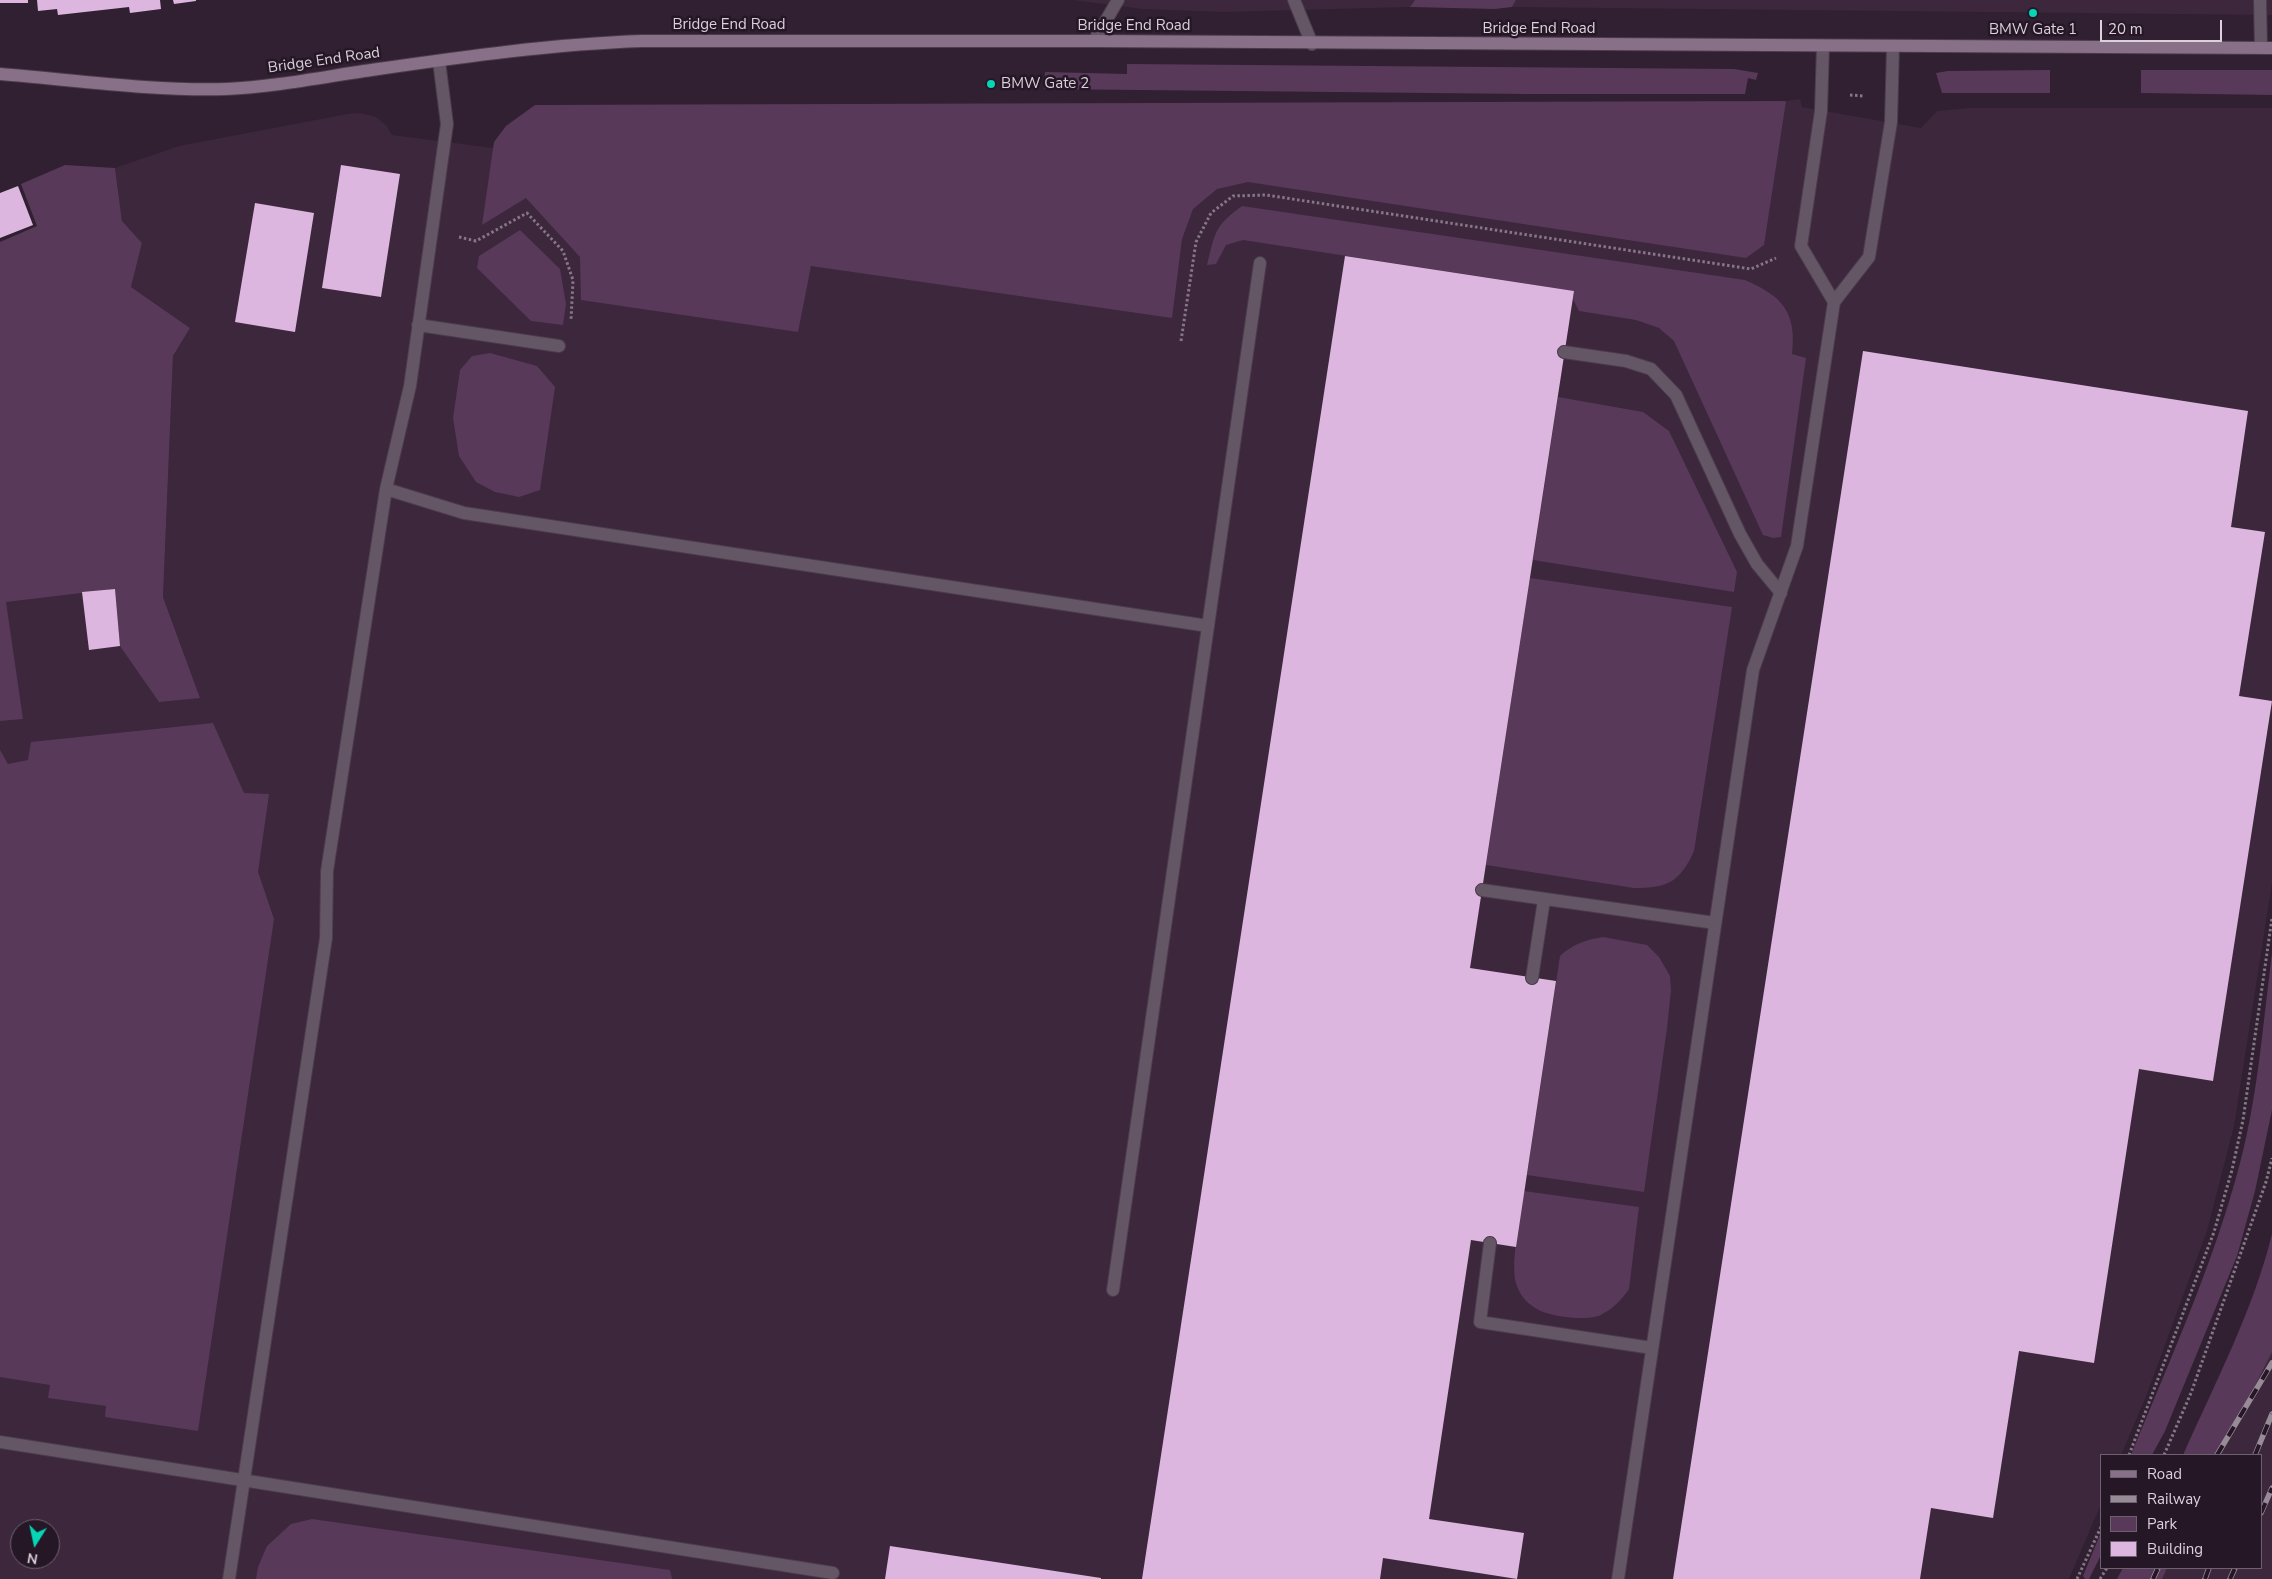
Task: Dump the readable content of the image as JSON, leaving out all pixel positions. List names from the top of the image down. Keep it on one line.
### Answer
{"streets":{"main road":["Bridge End Road"]},"places":["BMW Gate 1","BMW Gate 2"],"legend":["Road","Railway","Park","Building"],"scale_bar":"20 m","north":"bottom"}
